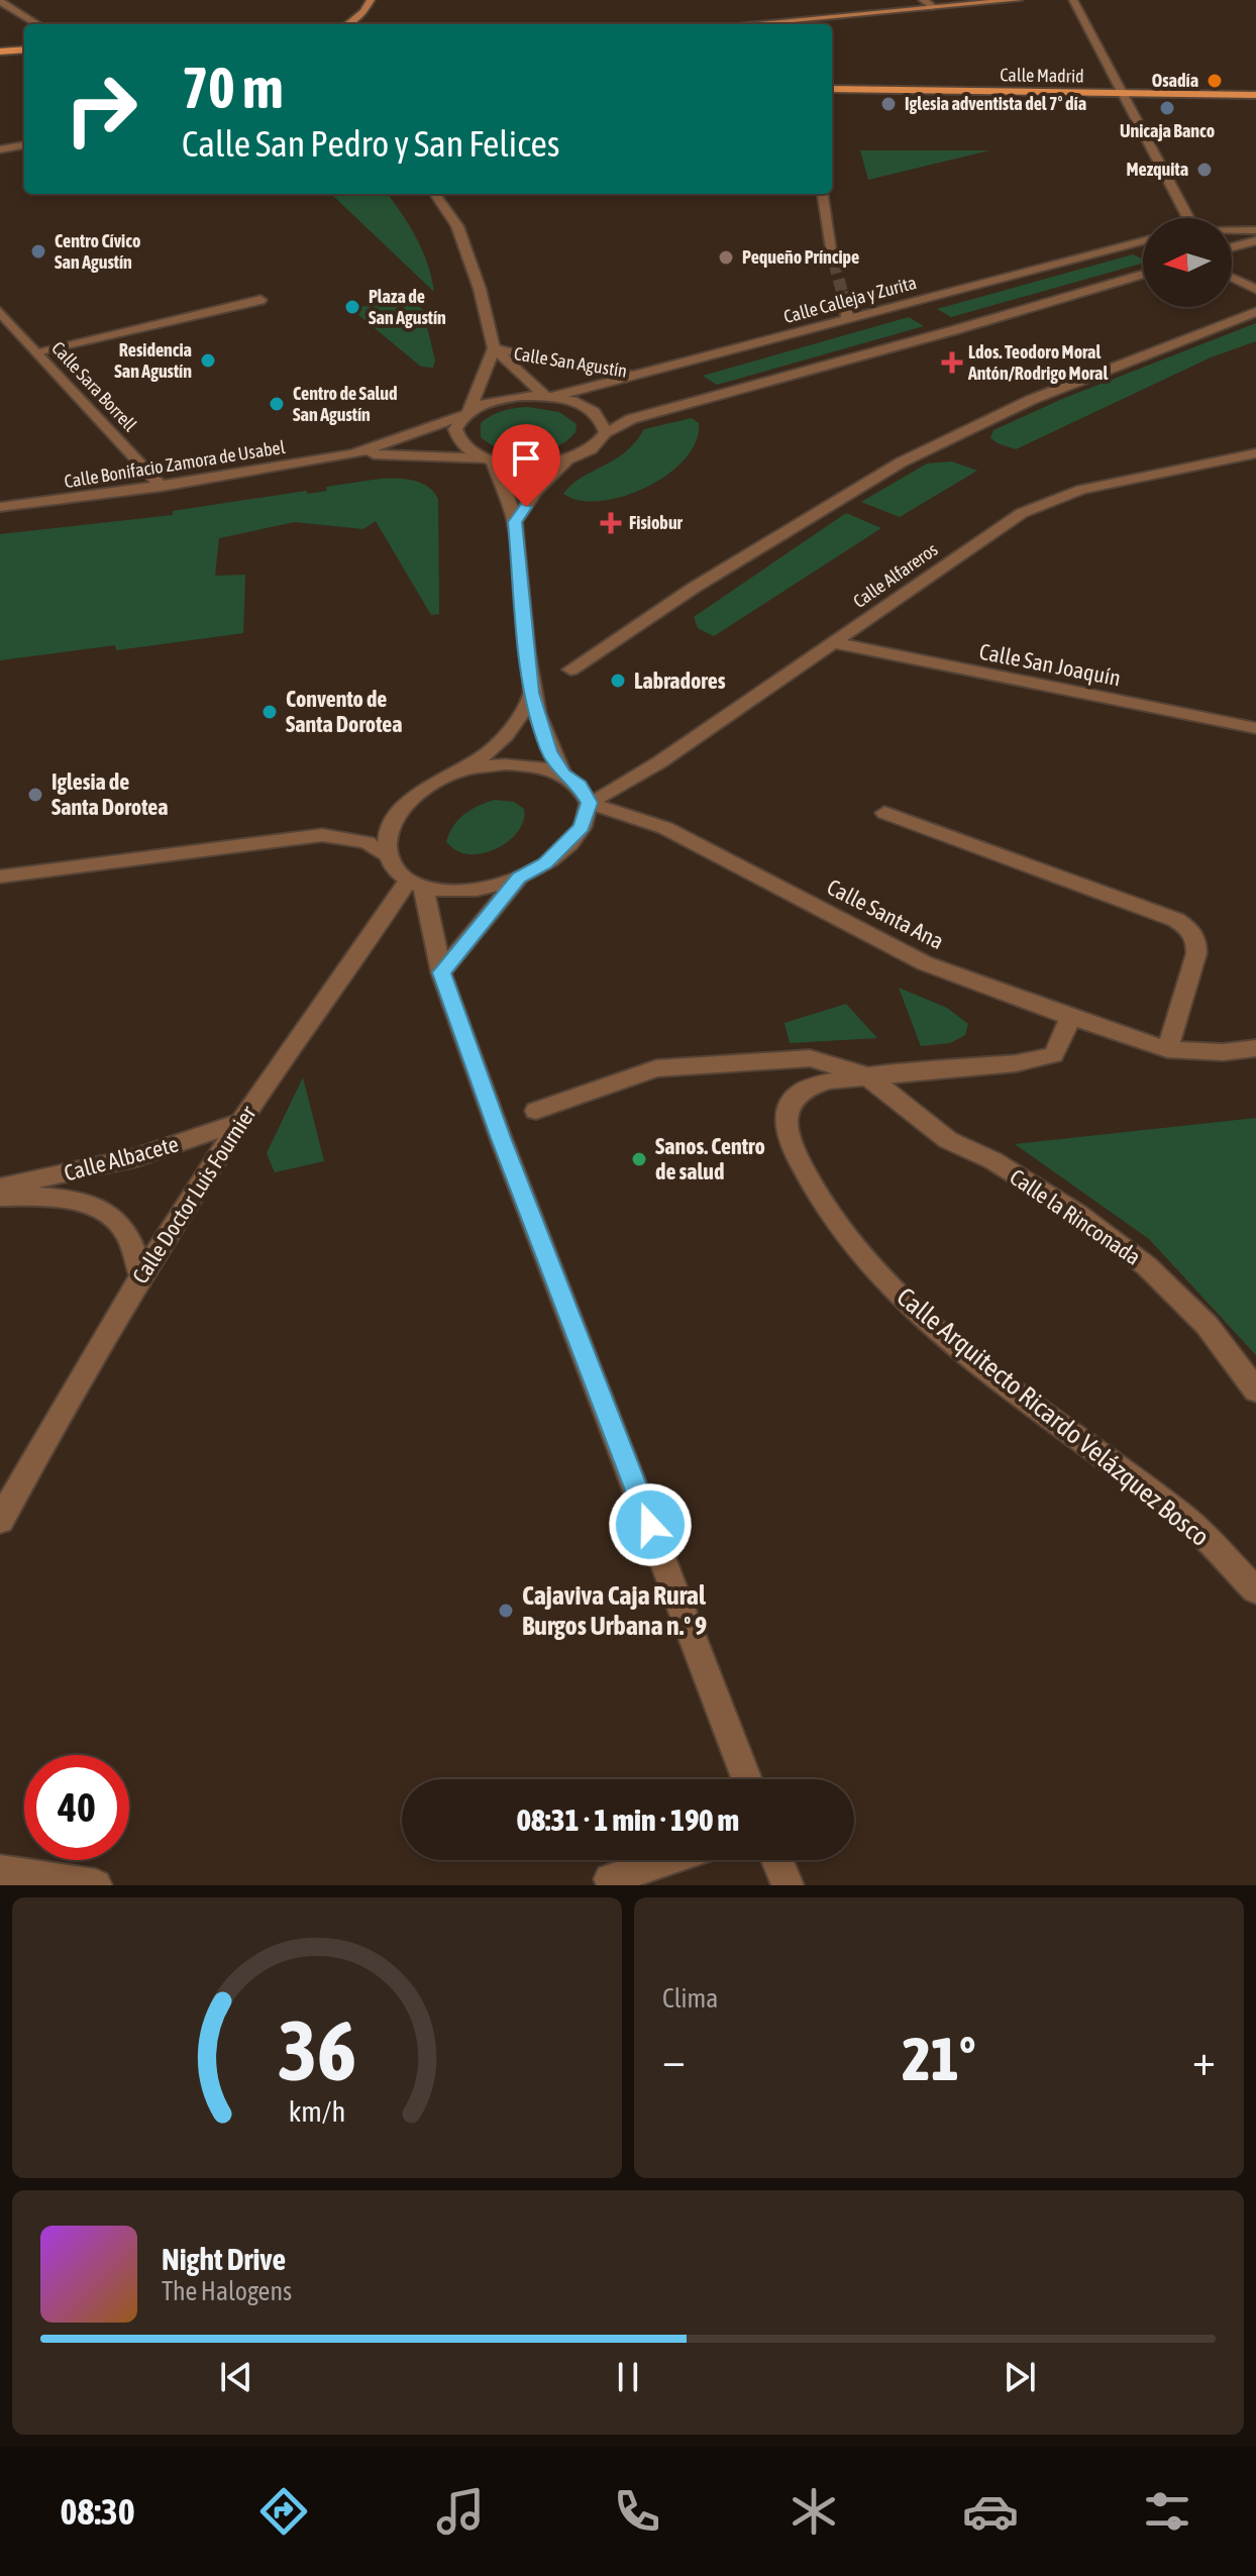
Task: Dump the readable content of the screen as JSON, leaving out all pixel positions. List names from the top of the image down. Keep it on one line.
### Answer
{"streets":{"main road":["Calle Madrid"],"street":["Calle Calleja y Zurita","Calle San Agustín","Calle Sara Borrell","Calle Bonifacio Zamora de Usabel","Calle Alfareros","Calle San Joaquín","Calle Santa Ana","Calle Albacete","Calle Doctor Luis Fournier","Calle la Rinconada","Calle Arquitecto Ricardo Velázquez Bosco"]},"crossings":[["Calle Calleja y Zurita","Calle San Agustín"],["Calle Calleja y Zurita","Calle Bonifacio Zamora de Usabel"],["Calle San Agustín","Calle Bonifacio Zamora de Usabel"],["Calle Sara Borrell","Calle Bonifacio Zamora de Usabel"],["Calle Alfareros","Calle San Joaquín"],["Calle Alfareros","Calle Santa Ana"],["Calle Alfareros","Calle Doctor Luis Fournier"],["Calle Santa Ana","Calle Doctor Luis Fournier"],["Calle Santa Ana","Calle Arquitecto Ricardo Velázquez Bosco"],["Calle Albacete","Calle Doctor Luis Fournier"],["Calle la Rinconada","Calle Arquitecto Ricardo Velázquez Bosco"]],"places":{"other":["Osadía","Iglesia adventista del 7° día","Unicaja Banco","Mezquita","Centro Cívico San Agustín","Pequeño Príncipe","Plaza de San Agustín","Residencia San Agustín","Centro de Salud San Agustín","Labradores","Convento de Santa Dorotea","Iglesia de Santa Dorotea","Sanos. Centro de salud","Cajaviva Caja Rural Burgos Urbana n.º 9"],"health":["Ldos. Teodoro Moral Antón/Rodrigo Moral","Fisiobur"]},"north":"left","page":{"turn":["70 m","Calle San Pedro y San Felices"],"limit":"40","trip":"08:31 · 1 min · 190 m","tile":"Clima","heat":["−","21°","+"],"song":["Night Drive","The Halogens"],"tabs":"08:30","gauge":["36","km/h"]}}
